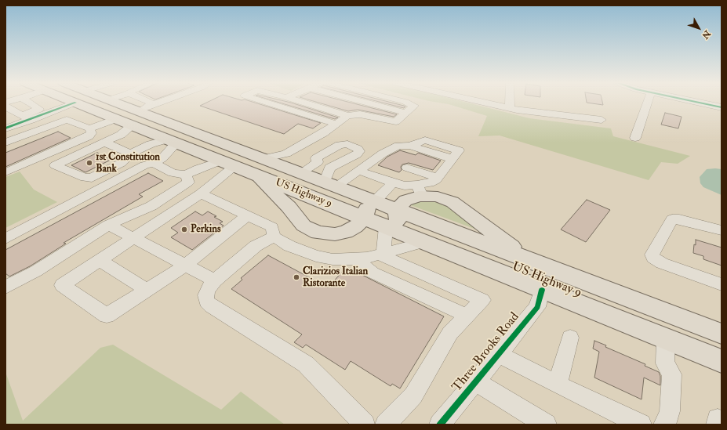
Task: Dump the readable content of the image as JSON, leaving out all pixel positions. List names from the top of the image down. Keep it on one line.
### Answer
{"streets":{"highway":["US Highway 9"],"street":["Three Brooks Road"]},"crossings":[["US Highway 9","Three Brooks Road"]],"places":["1st Constitution Bank","Perkins","Clarizios Italian Ristorante"],"north":"bottom right"}
